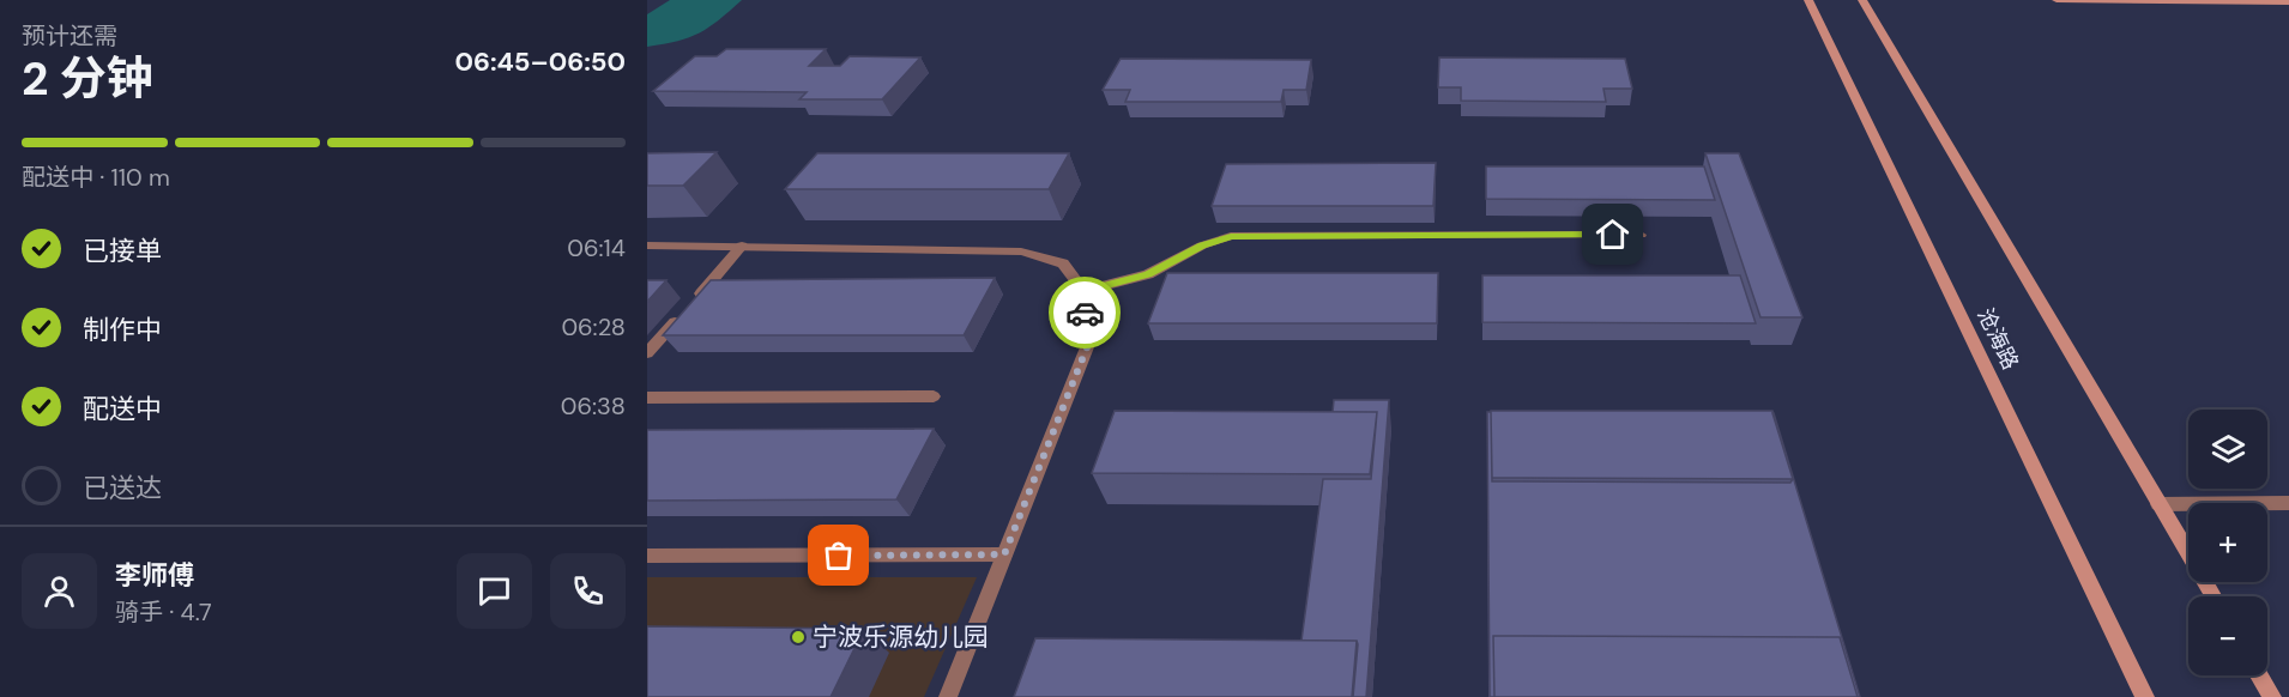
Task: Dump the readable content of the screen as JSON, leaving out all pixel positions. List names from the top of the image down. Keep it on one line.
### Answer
{"streets":{"main road":["沧海路"]},"places":["宁波乐源幼儿园"],"page":{"heading":["2 分钟","预计还需","06:45–06:50"],"panel":["李师傅","骑手 · 4.7"],"bar":"配送中 · 110 m","list":[["已接单","06:14"],["制作中","06:28"],["配送中","06:38"],"已送达"],"map_buttons":["+","−"]}}
